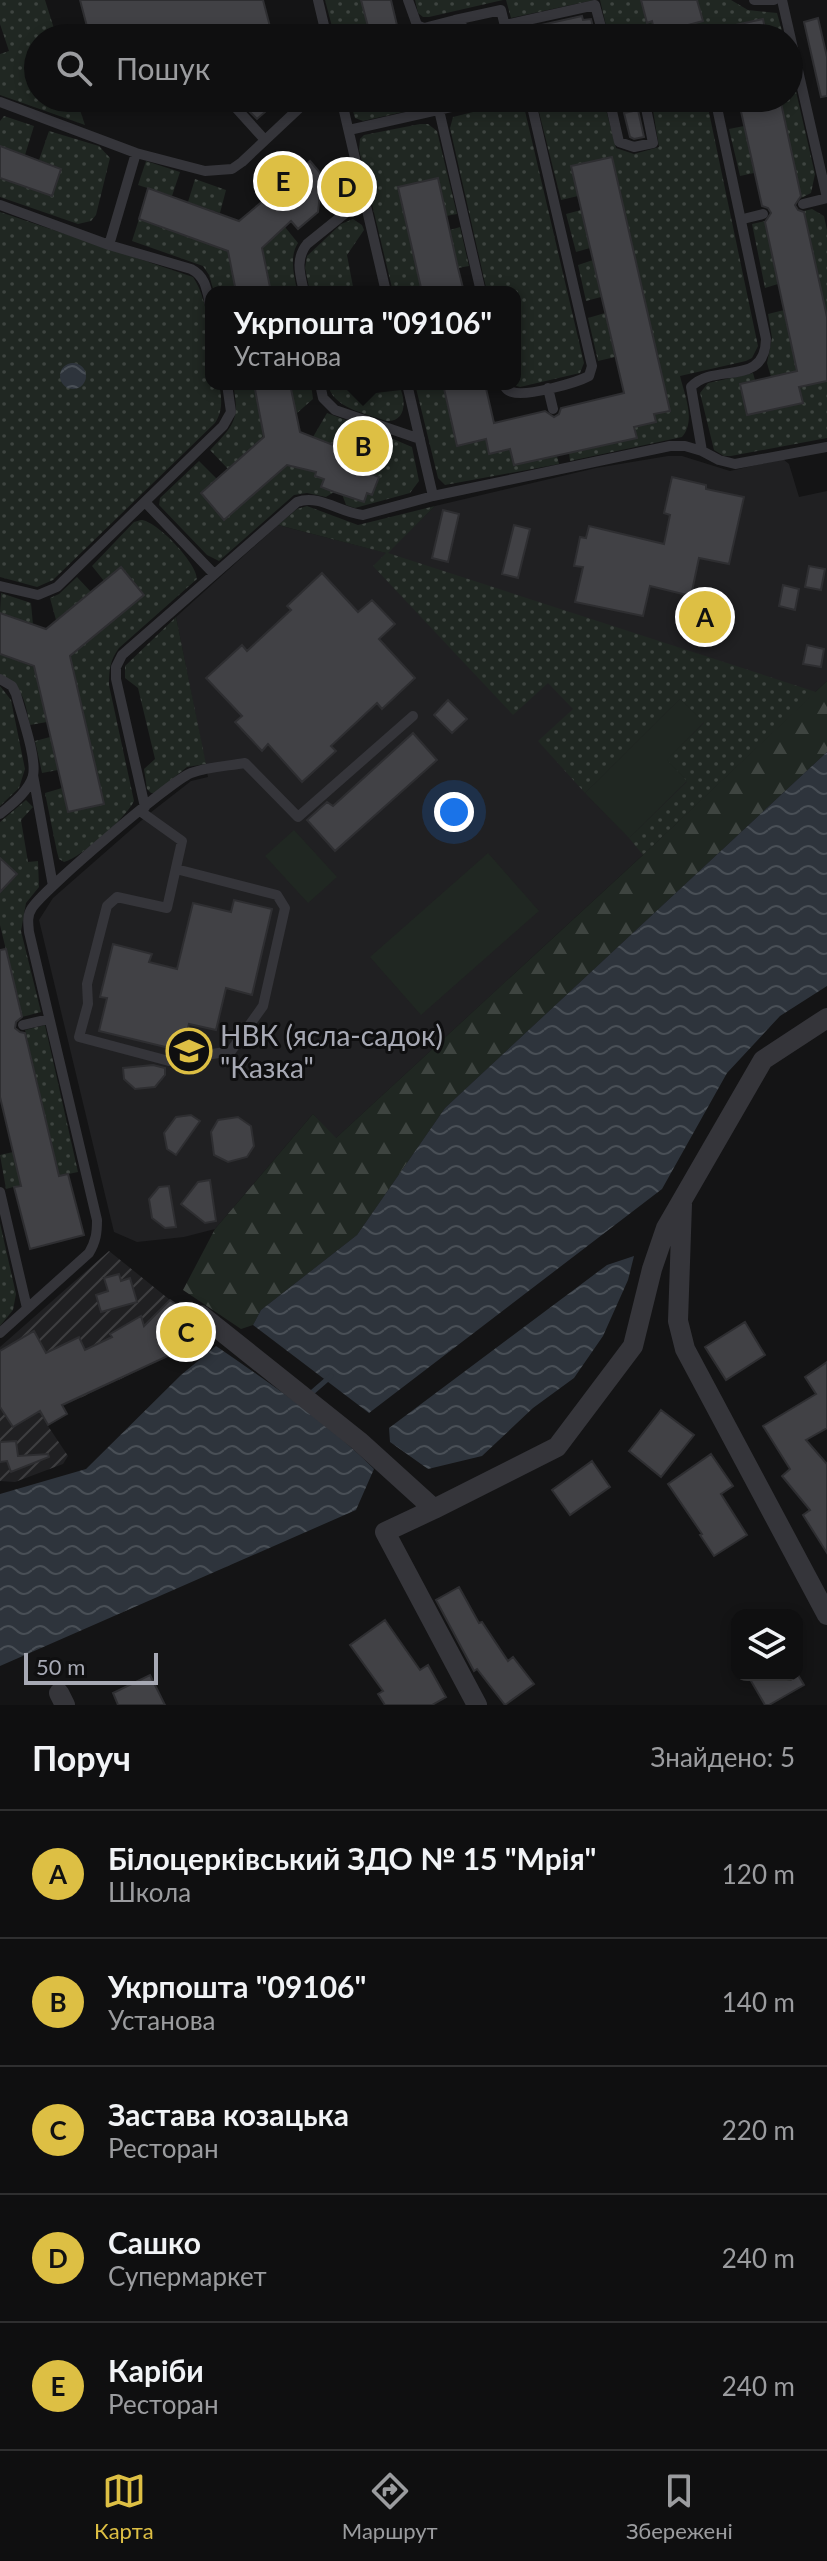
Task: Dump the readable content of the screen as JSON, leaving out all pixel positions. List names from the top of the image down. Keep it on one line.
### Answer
{"places":{"school or university":["НВК (ясла-садок) \"Казка\""]},"scale_bar":"50 m","page":{"search":"Пошук","pins":["E","D","B","A","C"],"popup":["Укрпошта \"09106\"","Установа"],"scale":"50 m","heading":["Поруч","Знайдено: 5"],"list":[{"mark":"A","name":"Білоцерківський ЗДО № 15 \"Мрія\"","note":"Школа","value":"120 m"},{"mark":"B","name":"Укрпошта \"09106\"","note":"Установа","value":"140 m"},{"mark":"C","name":"Застава козацька","note":"Ресторан","value":"220 m"},{"mark":"D","name":"Сашко","note":"Супермаркет","value":"240 m"},{"mark":"E","name":"Каріби","note":"Ресторан","value":"240 m"}],"nav":["Карта","Маршрут","Збережені"]}}
